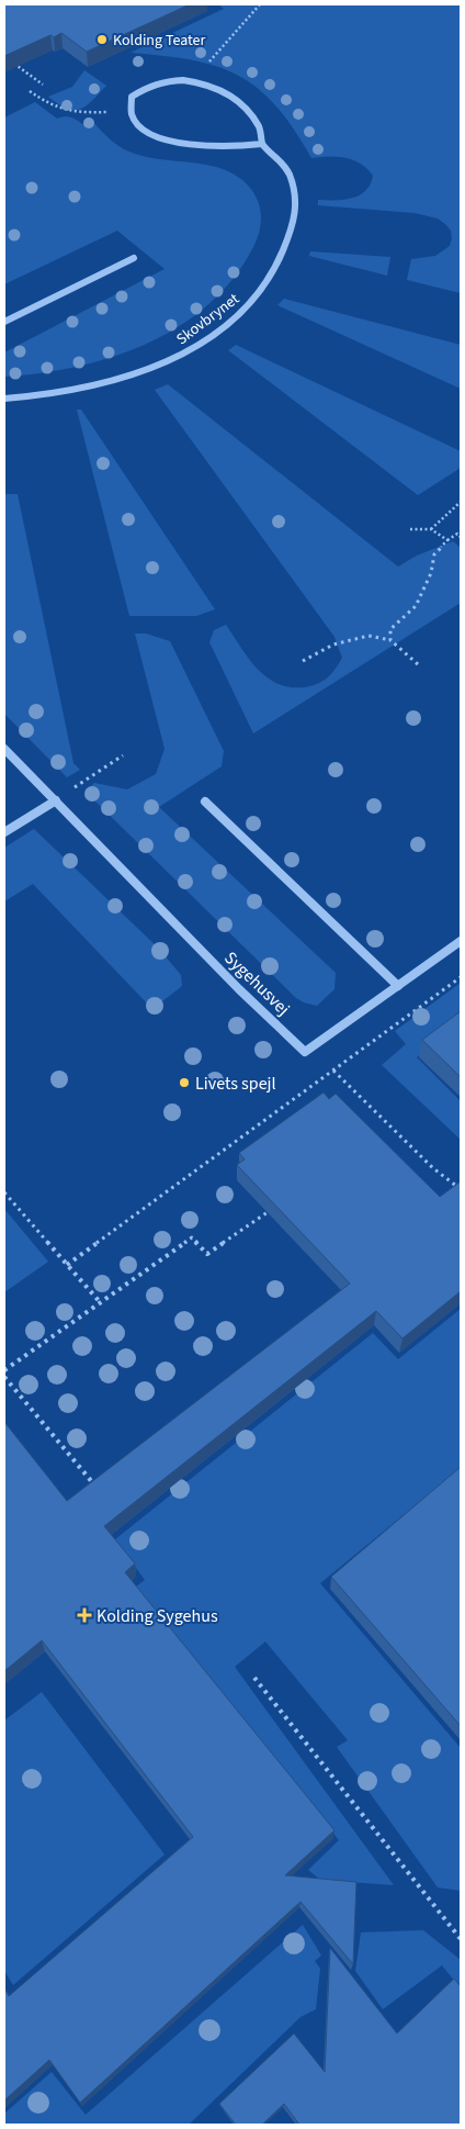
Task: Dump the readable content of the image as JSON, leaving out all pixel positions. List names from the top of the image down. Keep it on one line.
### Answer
{"streets":{"street":["Skovbrynet","Sygehusvej"]},"places":{"other":["Kolding Teater","Livets spejl"],"health":["Kolding Sygehus"]}}
